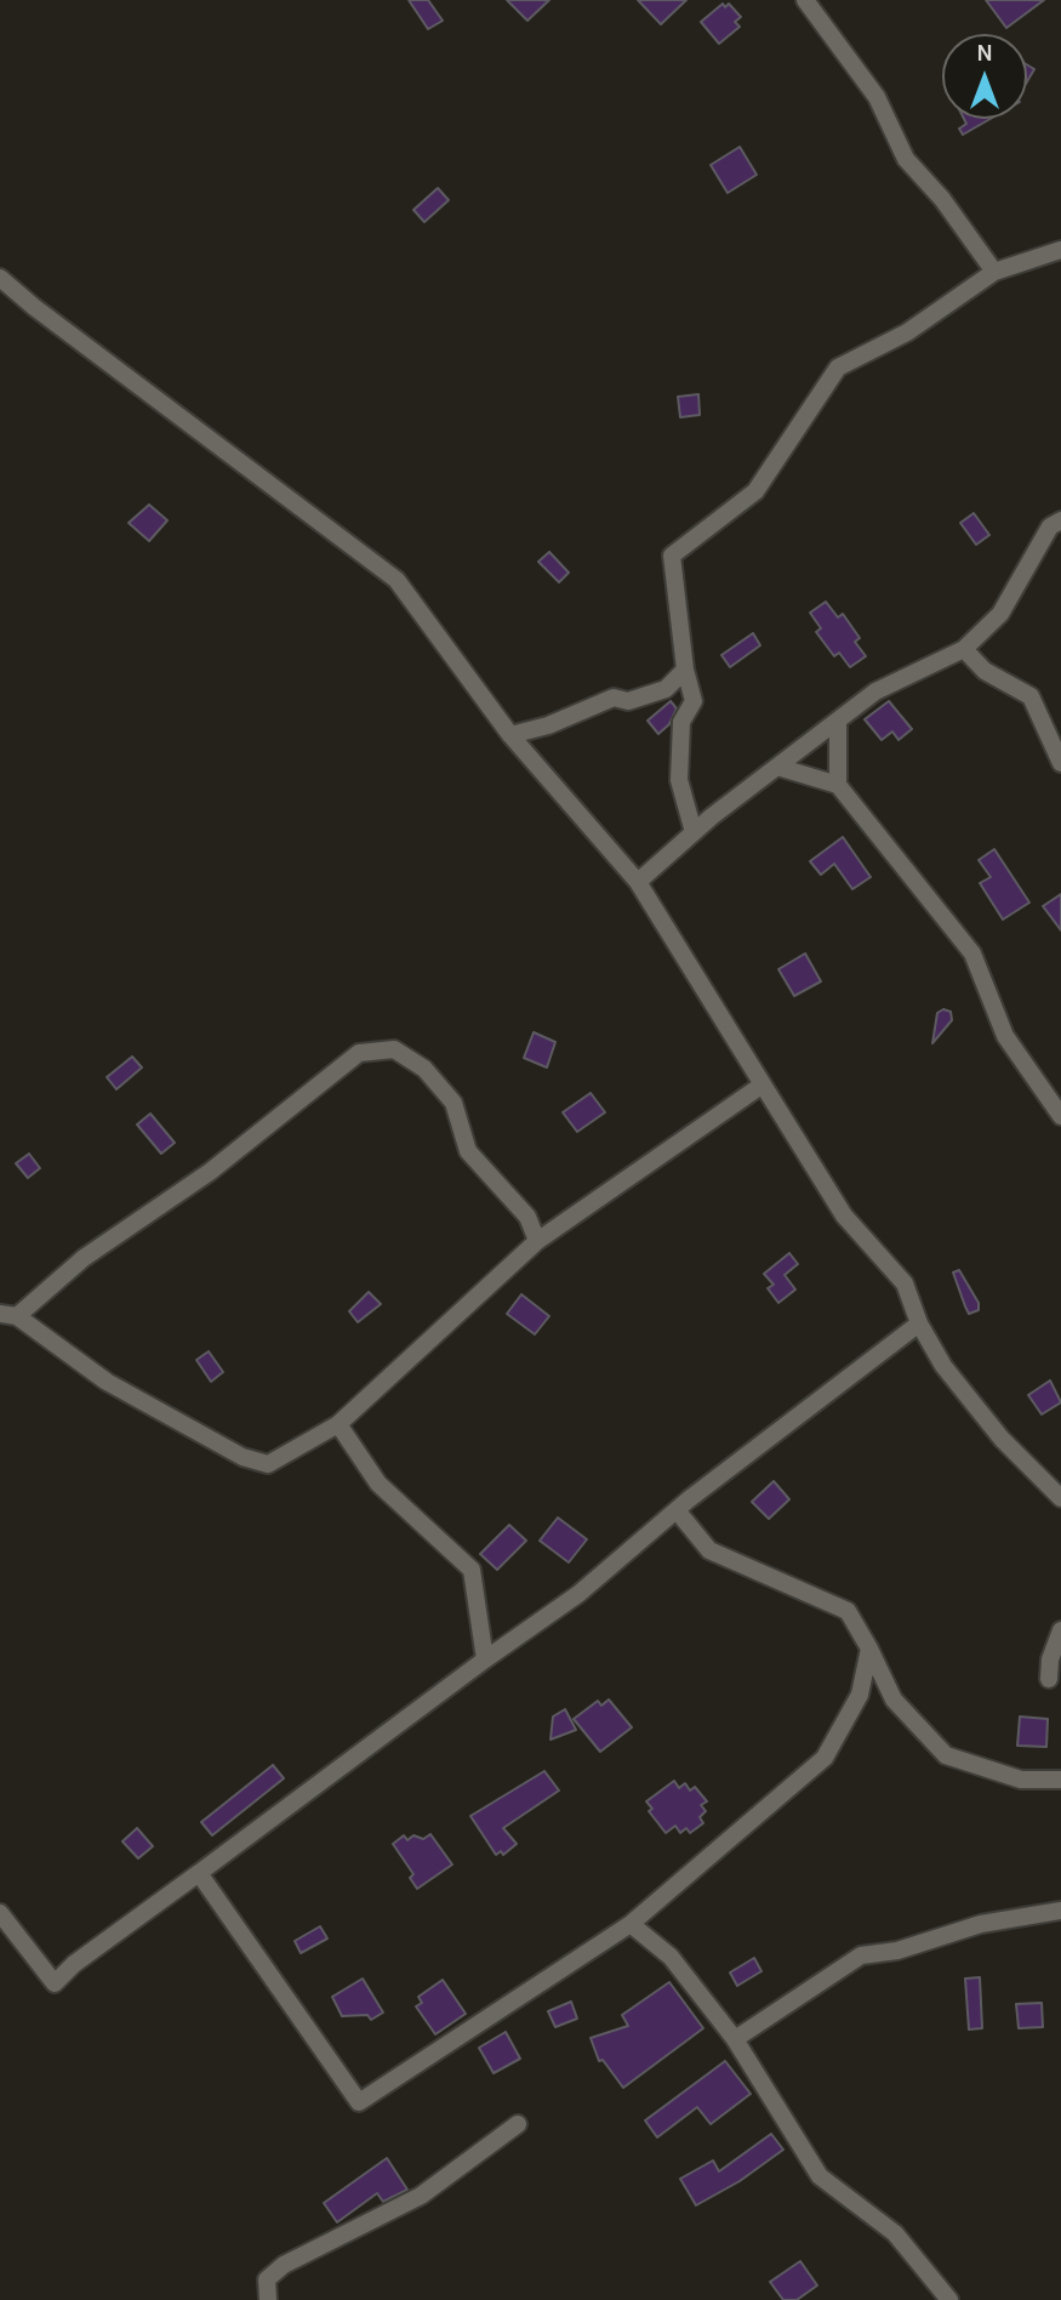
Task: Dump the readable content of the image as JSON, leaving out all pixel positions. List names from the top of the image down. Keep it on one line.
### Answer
{"north":"top"}
